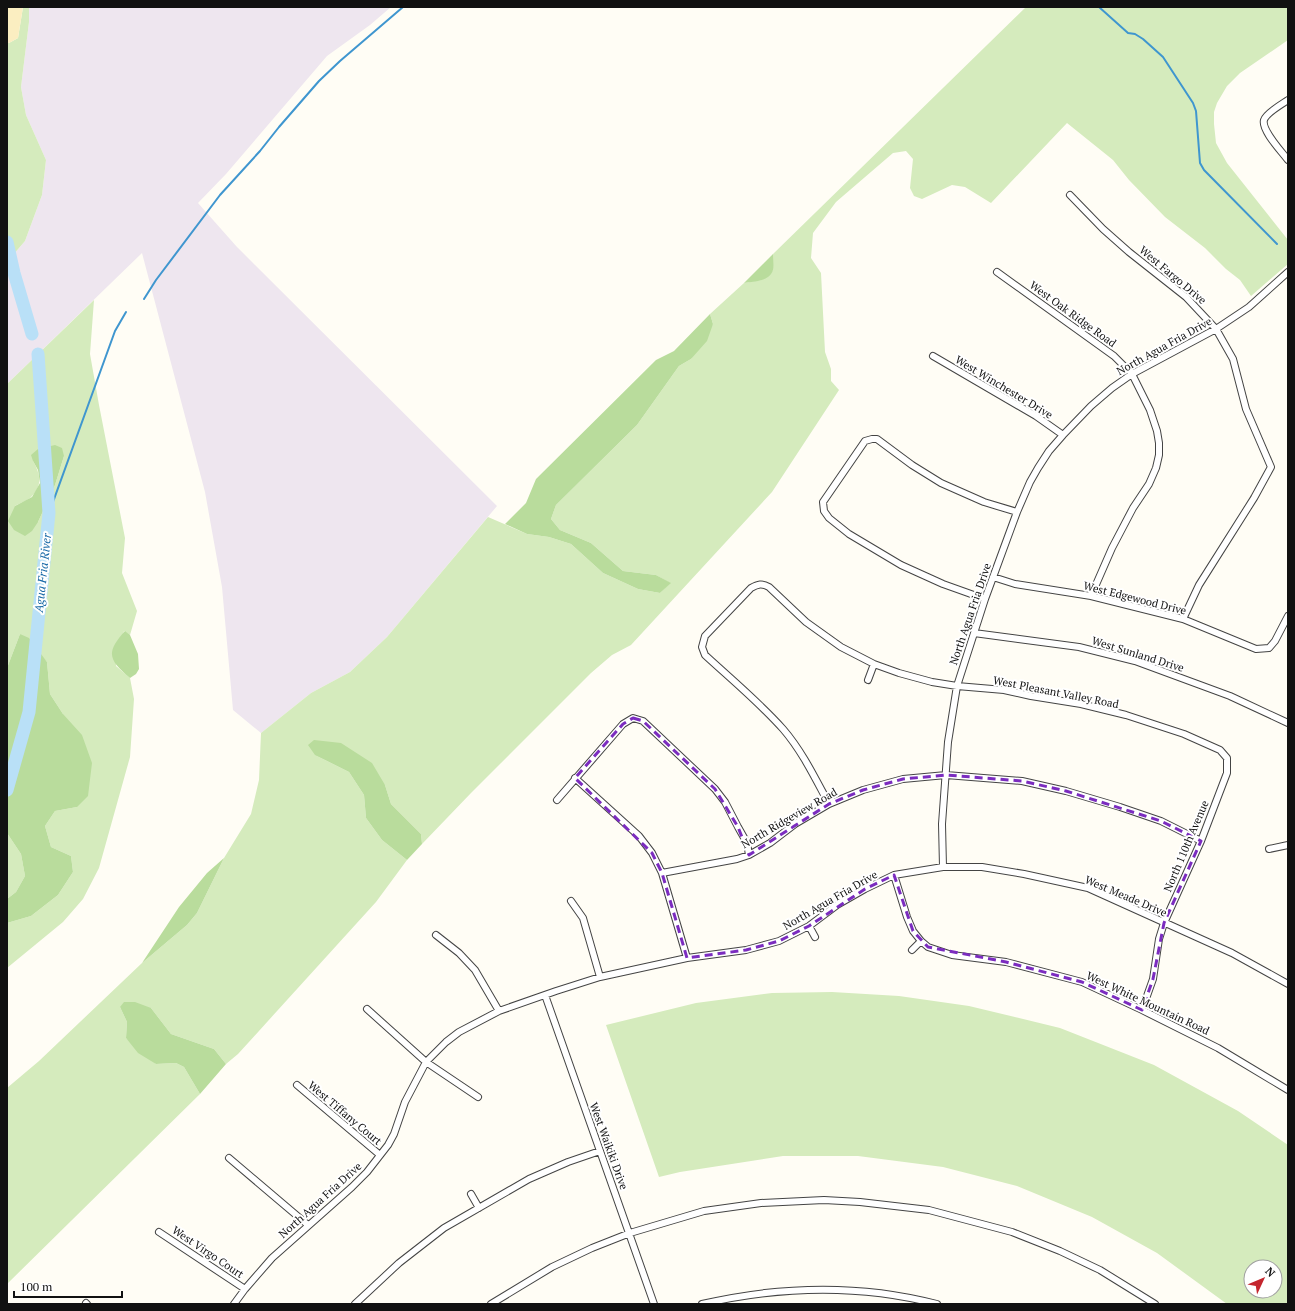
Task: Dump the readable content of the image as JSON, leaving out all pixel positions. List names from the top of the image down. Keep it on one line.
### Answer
{"streets":{"street":["West Fargo Drive","West Oak Ridge Road","North Agua Fria Drive","West Winchester Drive","West Edgewood Drive","West Sunland Drive","West Pleasant Valley Road","North Ridgeview Road","North 110th Avenue","West Meade Drive","West White Mountain Road","West Tiffany Court","West Waikiki Drive","West Virgo Court"]},"crossings":[["West Fargo Drive","North Agua Fria Drive"],["West Fargo Drive","West Edgewood Drive"],["West Oak Ridge Road","North Agua Fria Drive"],["West Oak Ridge Road","West Edgewood Drive"],["North Agua Fria Drive","West Winchester Drive"],["North Agua Fria Drive","West Edgewood Drive"],["North Agua Fria Drive","West Sunland Drive"],["North Agua Fria Drive","West Pleasant Valley Road"],["North Agua Fria Drive","North Ridgeview Road"],["North Agua Fria Drive","West Meade Drive"],["North Agua Fria Drive","West White Mountain Road"],["North Agua Fria Drive","West Tiffany Court"],["North Agua Fria Drive","West Waikiki Drive"],["North Agua Fria Drive","West Virgo Court"],["West Pleasant Valley Road","North Ridgeview Road"],["West Pleasant Valley Road","North 110th Avenue"],["North Ridgeview Road","North 110th Avenue"],["North 110th Avenue","West Meade Drive"],["North 110th Avenue","West White Mountain Road"]],"water":["Agua Fria River"],"scale_bar":"100 m","north":"top right"}
